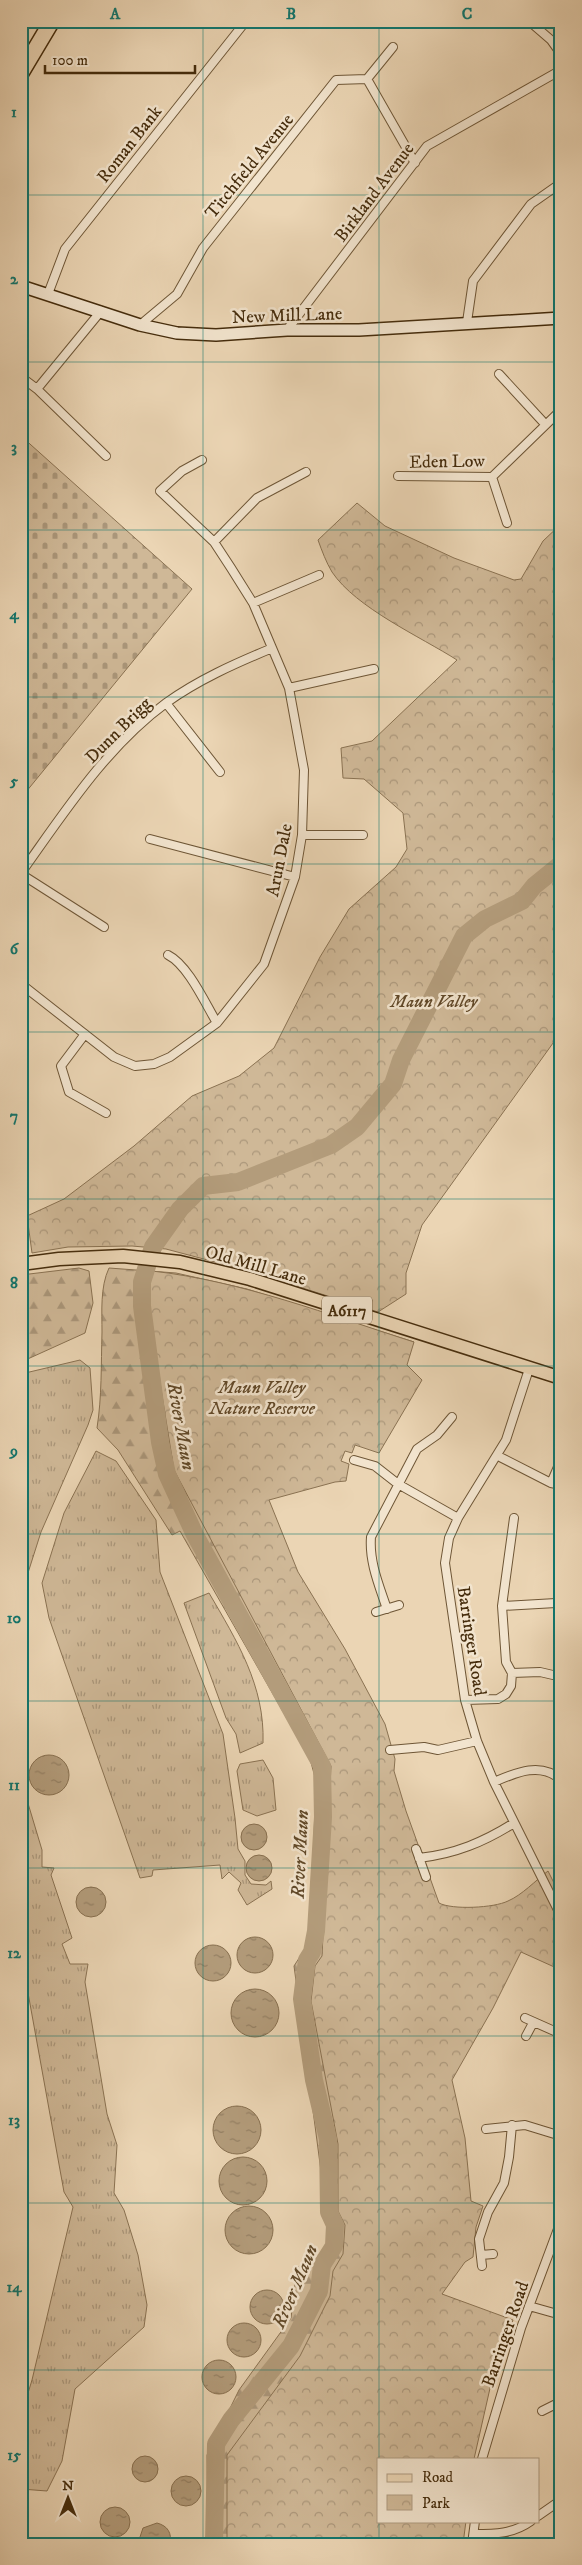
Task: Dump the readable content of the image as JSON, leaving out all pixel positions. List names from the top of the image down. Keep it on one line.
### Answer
{"streets":{"main road":["Old Mill Lane","A6117"],"street":["Roman Bank","Titchfield Avenue","Birkland Avenue","New Mill Lane","Eden Low","Dunn Brigg","Arun Dale","Barringer Road"]},"crossings":[["Roman Bank","New Mill Lane"],["Titchfield Avenue","New Mill Lane"],["Birkland Avenue","New Mill Lane"],["Dunn Brigg","Arun Dale"],["Old Mill Lane","Barringer Road"]],"water":["River Maun"],"parks":["Maun Valley","Maun Valley Nature Reserve"],"legend":["Road","Park"],"scale_bar":"100 m","north":"top","grid":{"columns":["A","B","C"],"rows":["1","2","3","4","5","6","7","8","9","10","11","12","13","14","15"]}}
